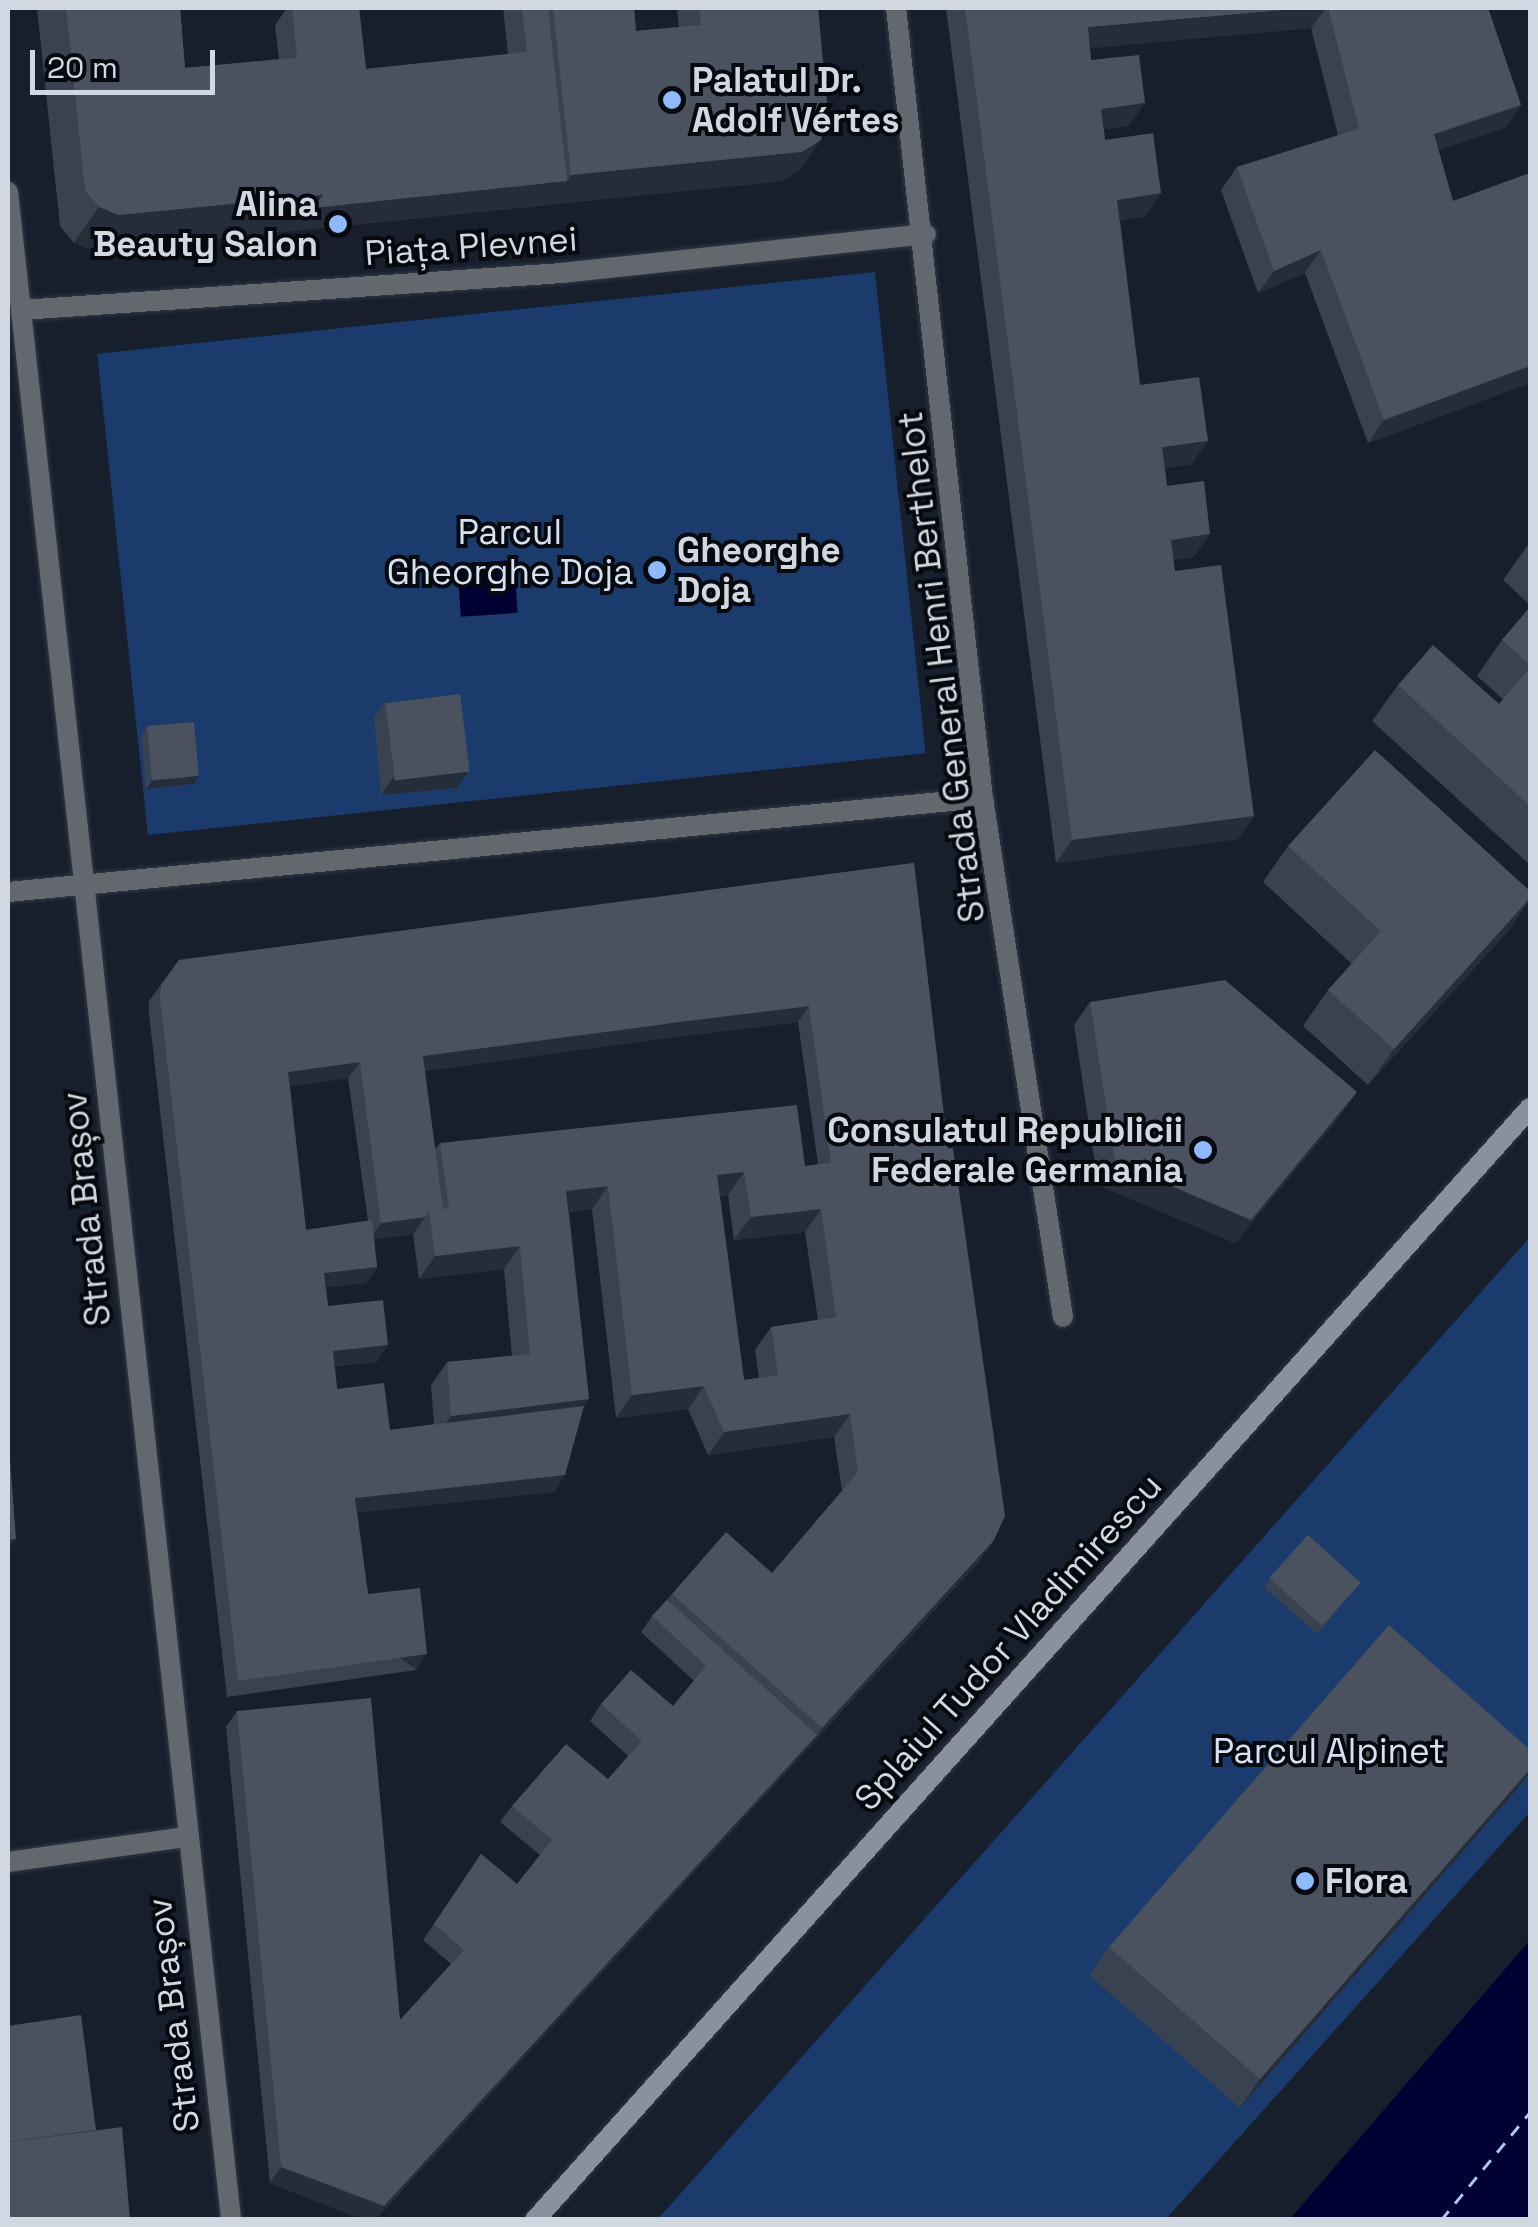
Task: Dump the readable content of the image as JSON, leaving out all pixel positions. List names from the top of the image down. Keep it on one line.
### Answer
{"streets":{"main road":["Splaiul Tudor Vladimirescu"],"street":["Piața Plevnei","Strada General Henri Berthelot","Strada Brașov"]},"crossings":[["Piața Plevnei","Strada General Henri Berthelot"],["Piața Plevnei","Strada Brașov"]],"parks":["Parcul Gheorghe Doja","Parcul Alpinet"],"places":["Palatul Dr. Adolf Vértes","Alina Beauty Salon","Gheorghe Doja","Consulatul Republicii Federale Germania","Flora"],"scale_bar":"20 m"}
